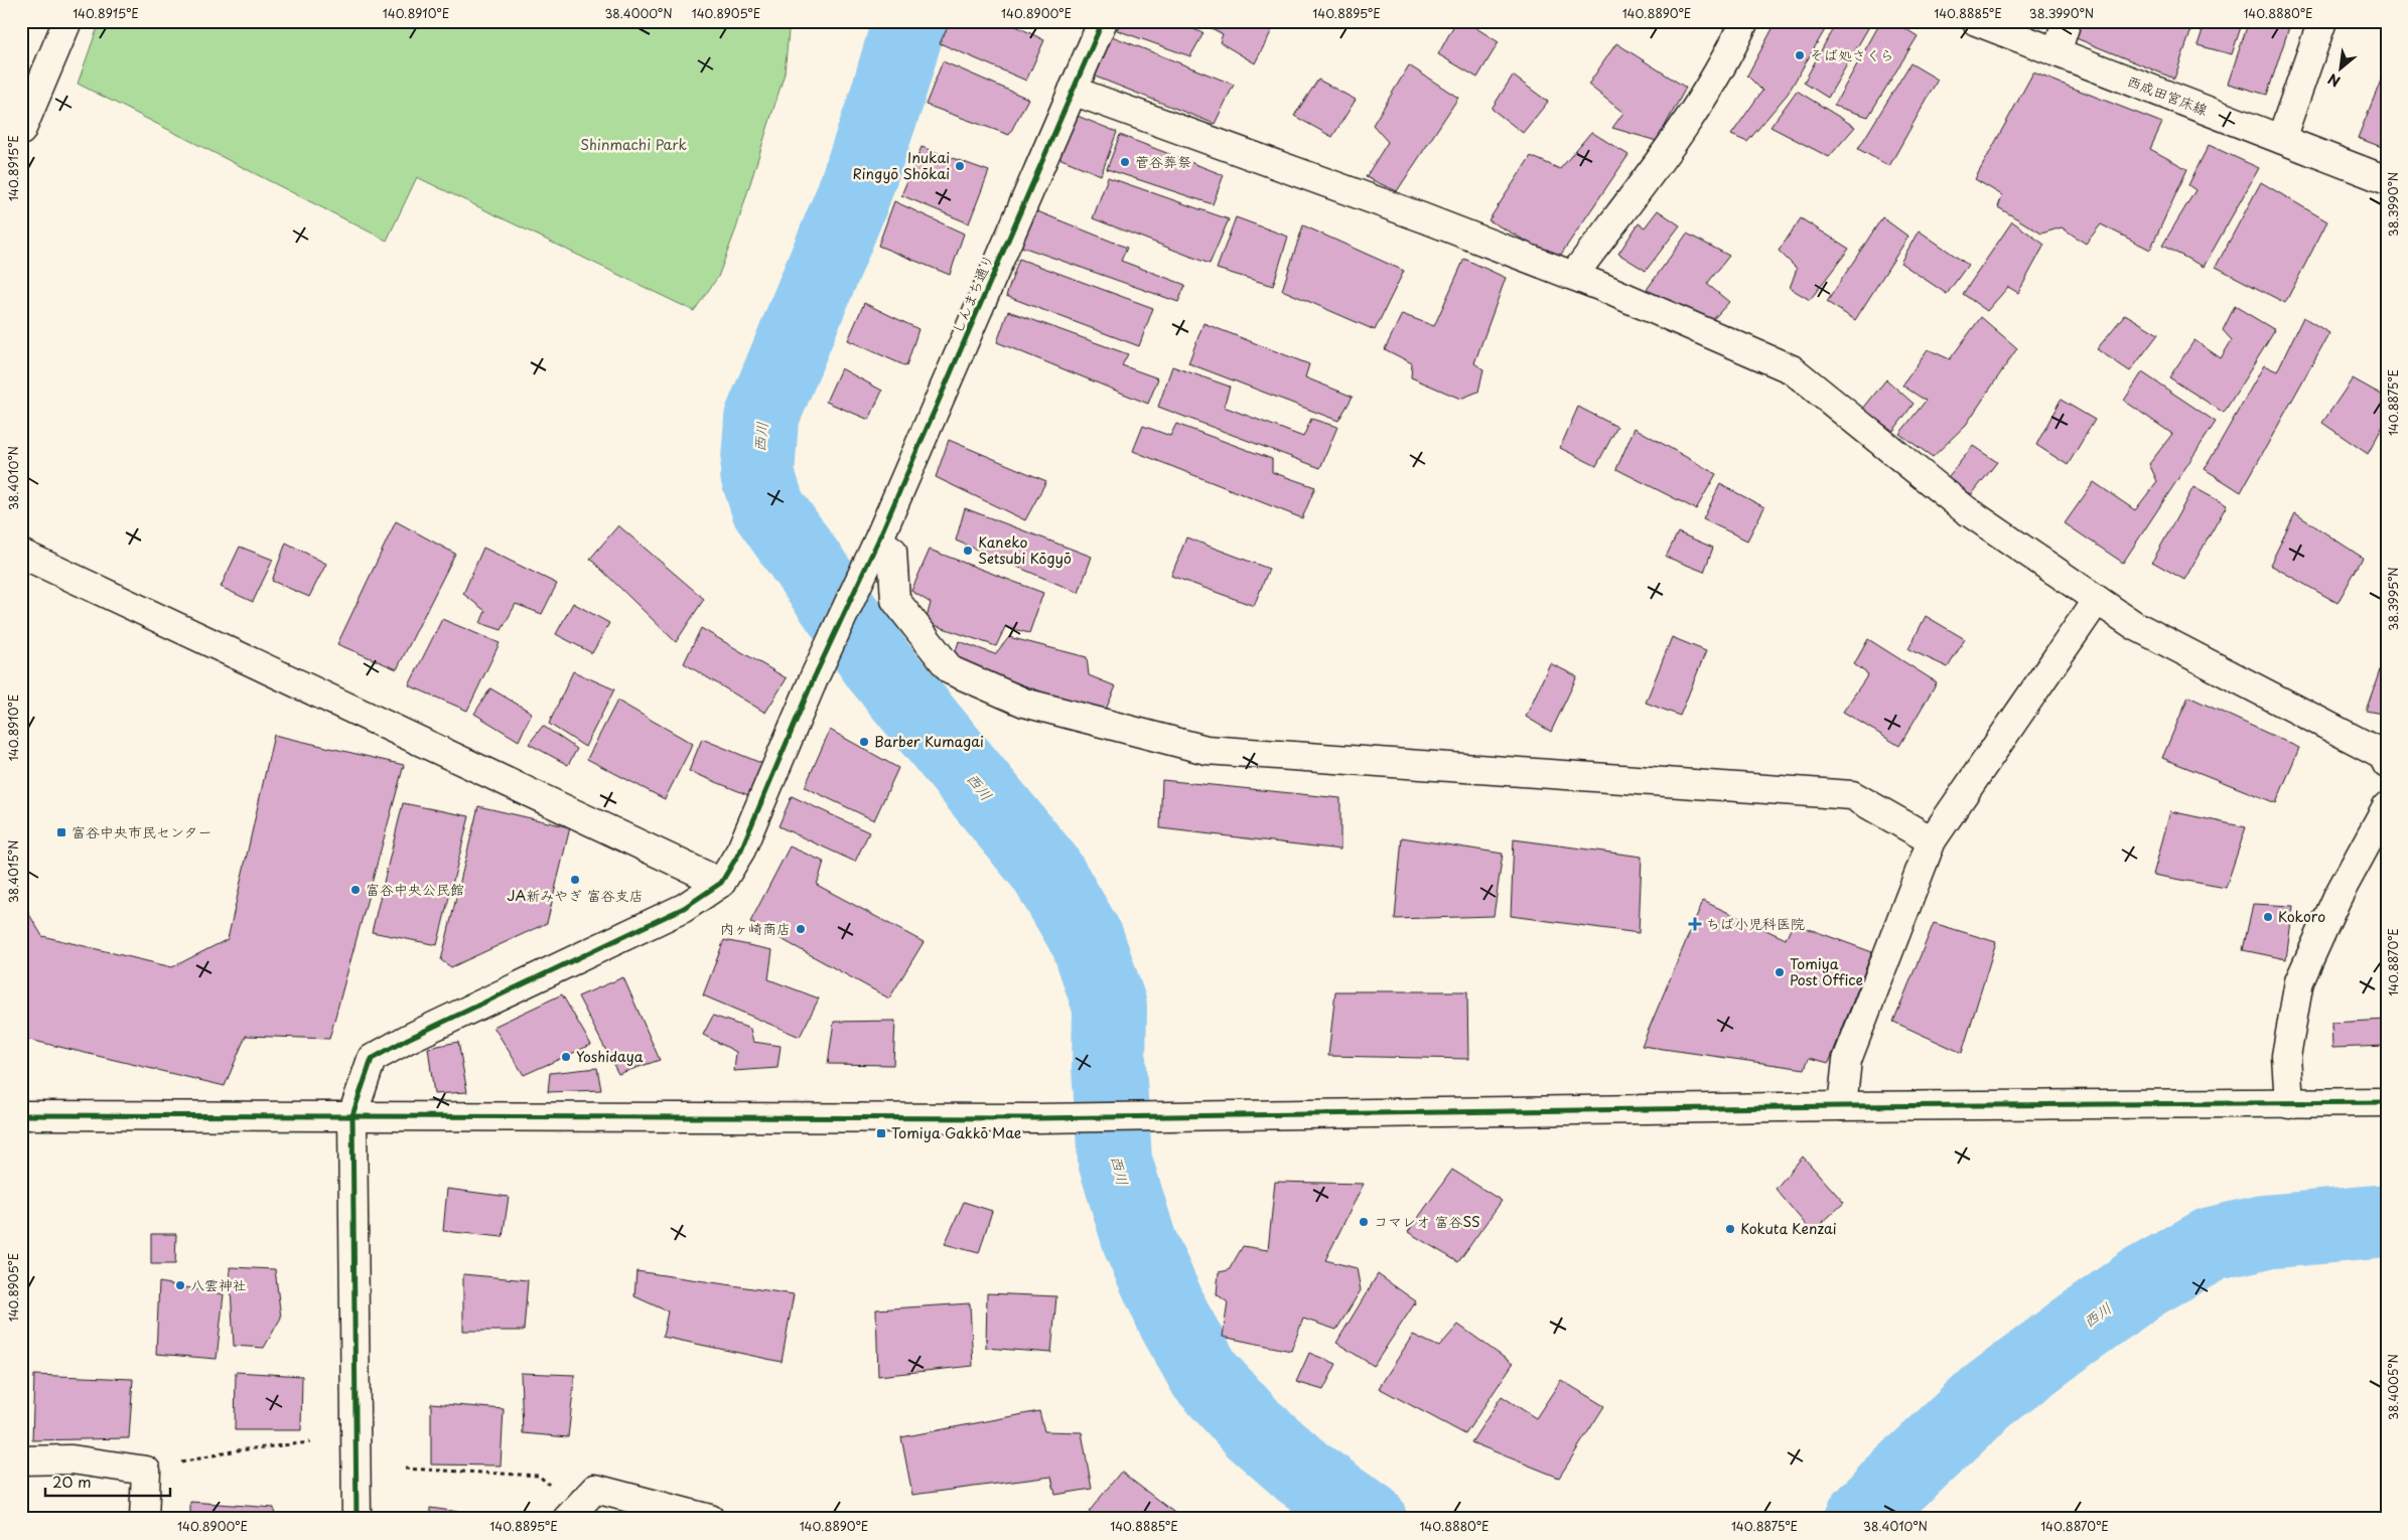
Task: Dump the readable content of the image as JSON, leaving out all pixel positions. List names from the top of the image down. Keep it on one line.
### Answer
{"streets":{"street":["西成田宮床線","しんまち通り"]},"water":["西川"],"parks":["Shinmachi Park"],"places":{"other":["そば処さくら","菅谷葬祭","Inukai Ringyō Shōkai","Kaneko Setsubi Kōgyō","Barber Kumagai","JA新みやぎ 富谷支店","富谷中央公民館","Kokoro","内ヶ崎商店","Tomiya Post Office","Yoshidaya","コマレオ 富谷SS","Kokuta Kenzai","八雲神社"],"transit":["富谷中央市民センター","Tomiya Gakkō Mae"],"health":["ちば小児科医院"]},"scale_bar":"20 m","north":"bottom left","coordinates":["140.8915°E","140.8910°E","38.4000°N","140.8905°E","140.8900°E","140.8895°E","140.8890°E","140.8885°E","38.3990°N","140.8880°E","140.8875°E","38.4010°N","38.3995°N","38.4015°N","140.8870°E","38.4005°N"]}
